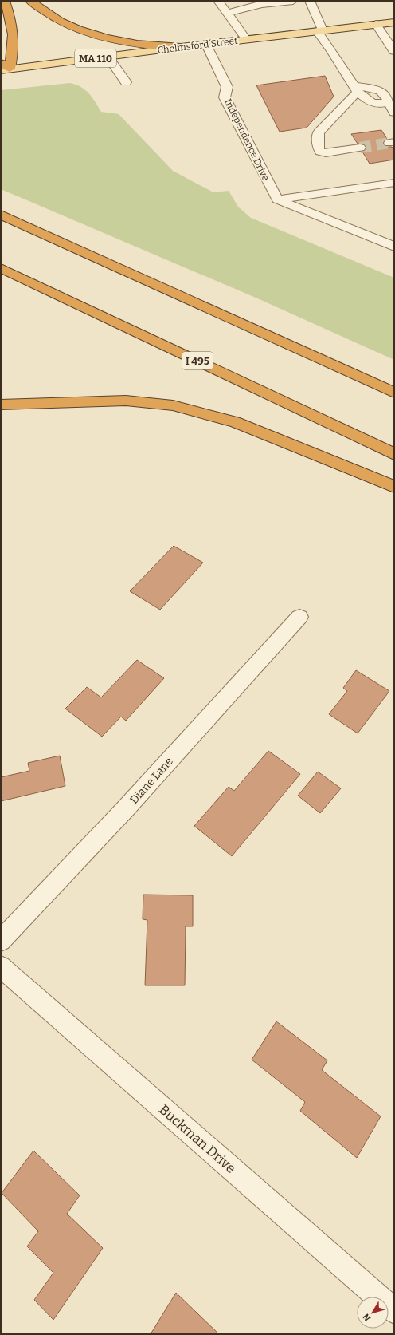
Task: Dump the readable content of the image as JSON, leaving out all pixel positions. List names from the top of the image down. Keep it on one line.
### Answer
{"streets":{"highway":["I 495"],"main road":["Chelmsford Street","MA 110"],"street":["Independence Drive","Diane Lane","Buckman Drive"]},"crossings":[["Chelmsford Street","Independence Drive"]],"north":"bottom left"}
